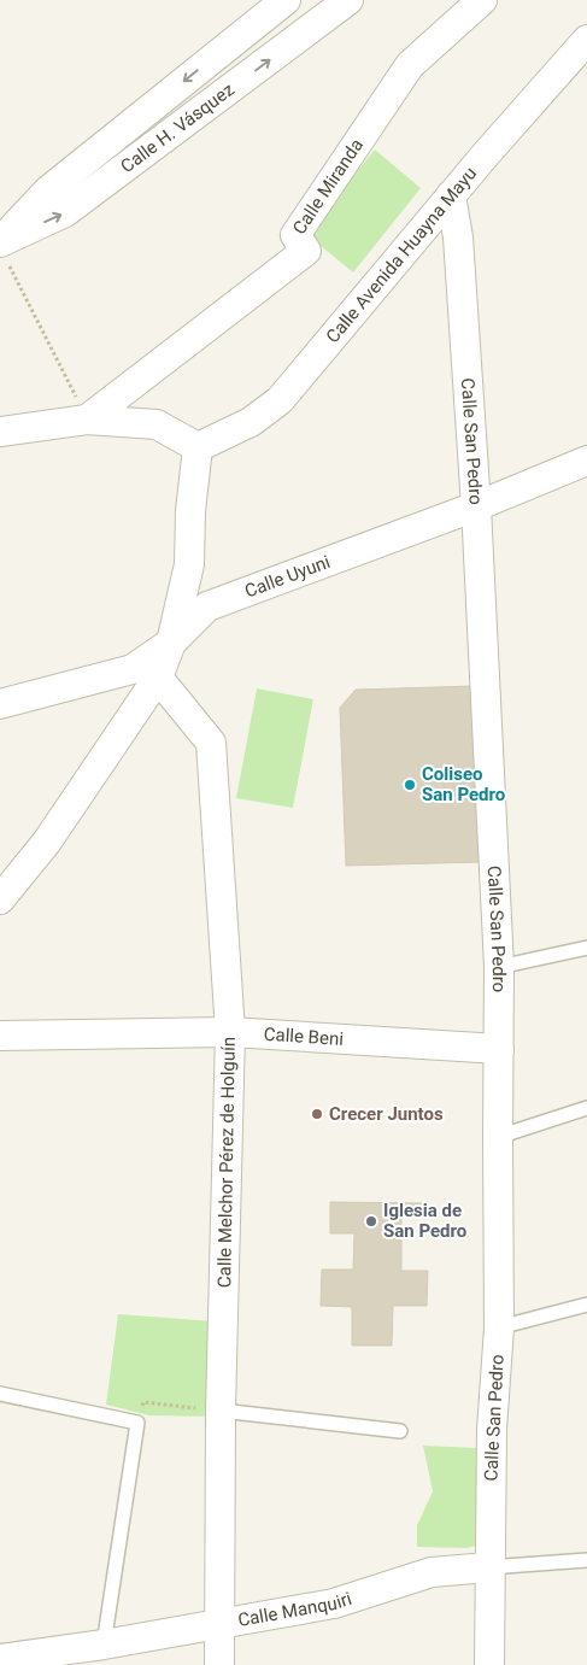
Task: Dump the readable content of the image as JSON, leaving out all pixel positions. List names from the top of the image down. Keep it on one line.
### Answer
{"streets":{"street":["Calle H. Vásquez","Calle Miranda","Calle Avenida Huayna Mayu","Calle San Pedro","Calle Uyuni","Calle Beni","Calle Melchor Pérez de Holguín","Calle Manquiri"]},"crossings":[["Calle Avenida Huayna Mayu","Calle San Pedro"],["Calle San Pedro","Calle Uyuni"],["Calle San Pedro","Calle Beni"],["Calle San Pedro","Calle Manquiri"],["Calle Beni","Calle Melchor Pérez de Holguín"],["Calle Melchor Pérez de Holguín","Calle Manquiri"]],"places":["Coliseo San Pedro","Crecer Juntos","Iglesia de San Pedro"]}
